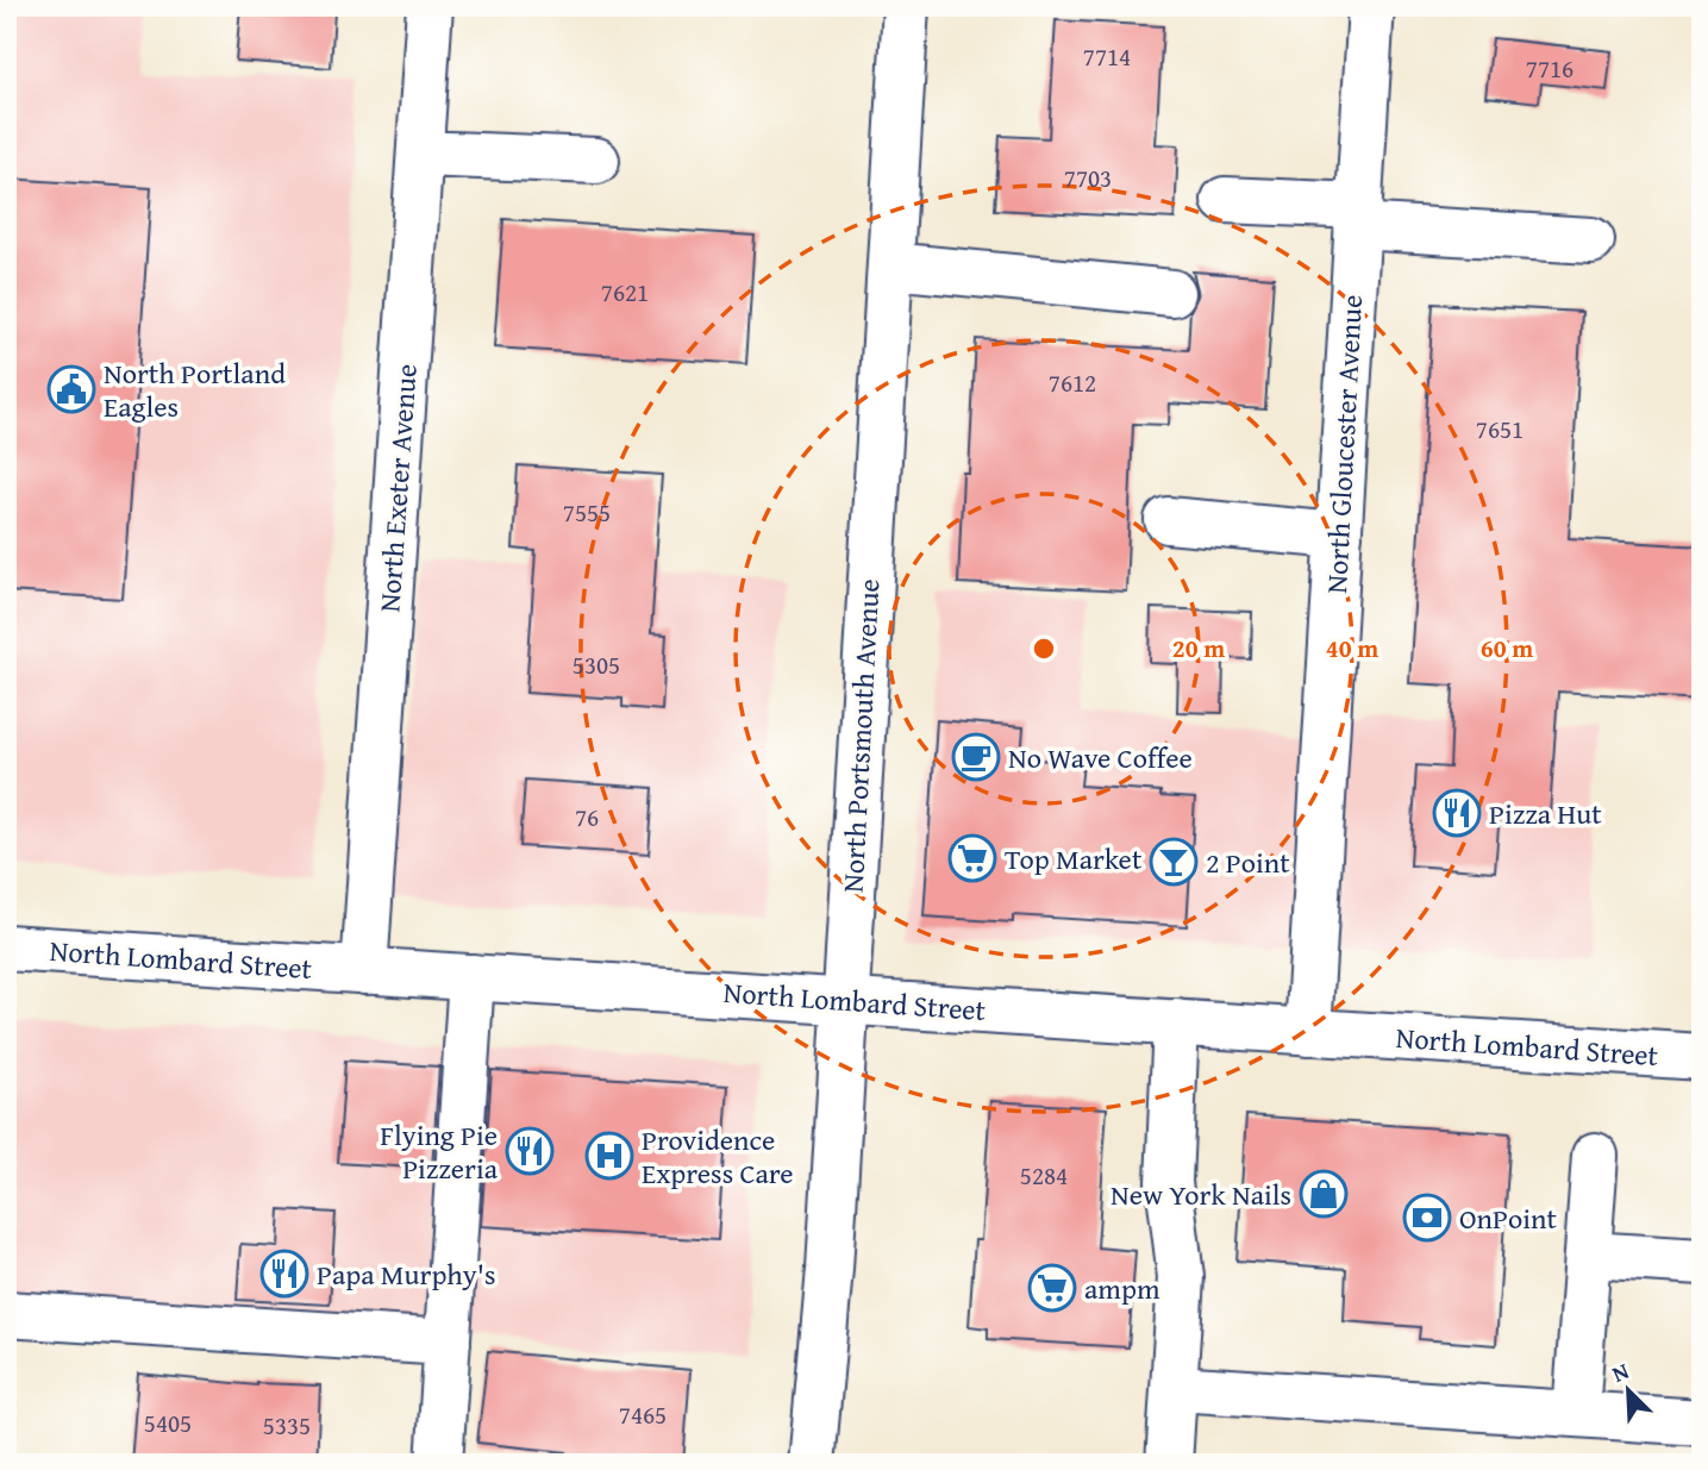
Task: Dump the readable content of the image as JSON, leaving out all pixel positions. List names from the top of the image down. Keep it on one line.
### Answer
{"streets":{"street":["North Gloucester Avenue","North Exeter Avenue","North Portsmouth Avenue","North Lombard Street"]},"crossings":[["North Gloucester Avenue","North Lombard Street"],["North Exeter Avenue","North Lombard Street"],["North Portsmouth Avenue","North Lombard Street"]],"places":{"public building":["North Portland Eagles"],"cafe":["No Wave Coffee"],"restaurant":["Pizza Hut","Flying Pie Pizzeria","Papa Murphy's"],"supermarket":["Top Market","ampm"],"bar":["2 Point"],"hospital":["Providence Express Care"],"shop":["New York Nails"],"bank":["OnPoint"]},"house_numbers":["7714","7716","7703","7621","7612","7651","7555","5305","76","5284","7465","5405","5335"],"north":"top left","rings":["20 m","40 m","60 m"]}
